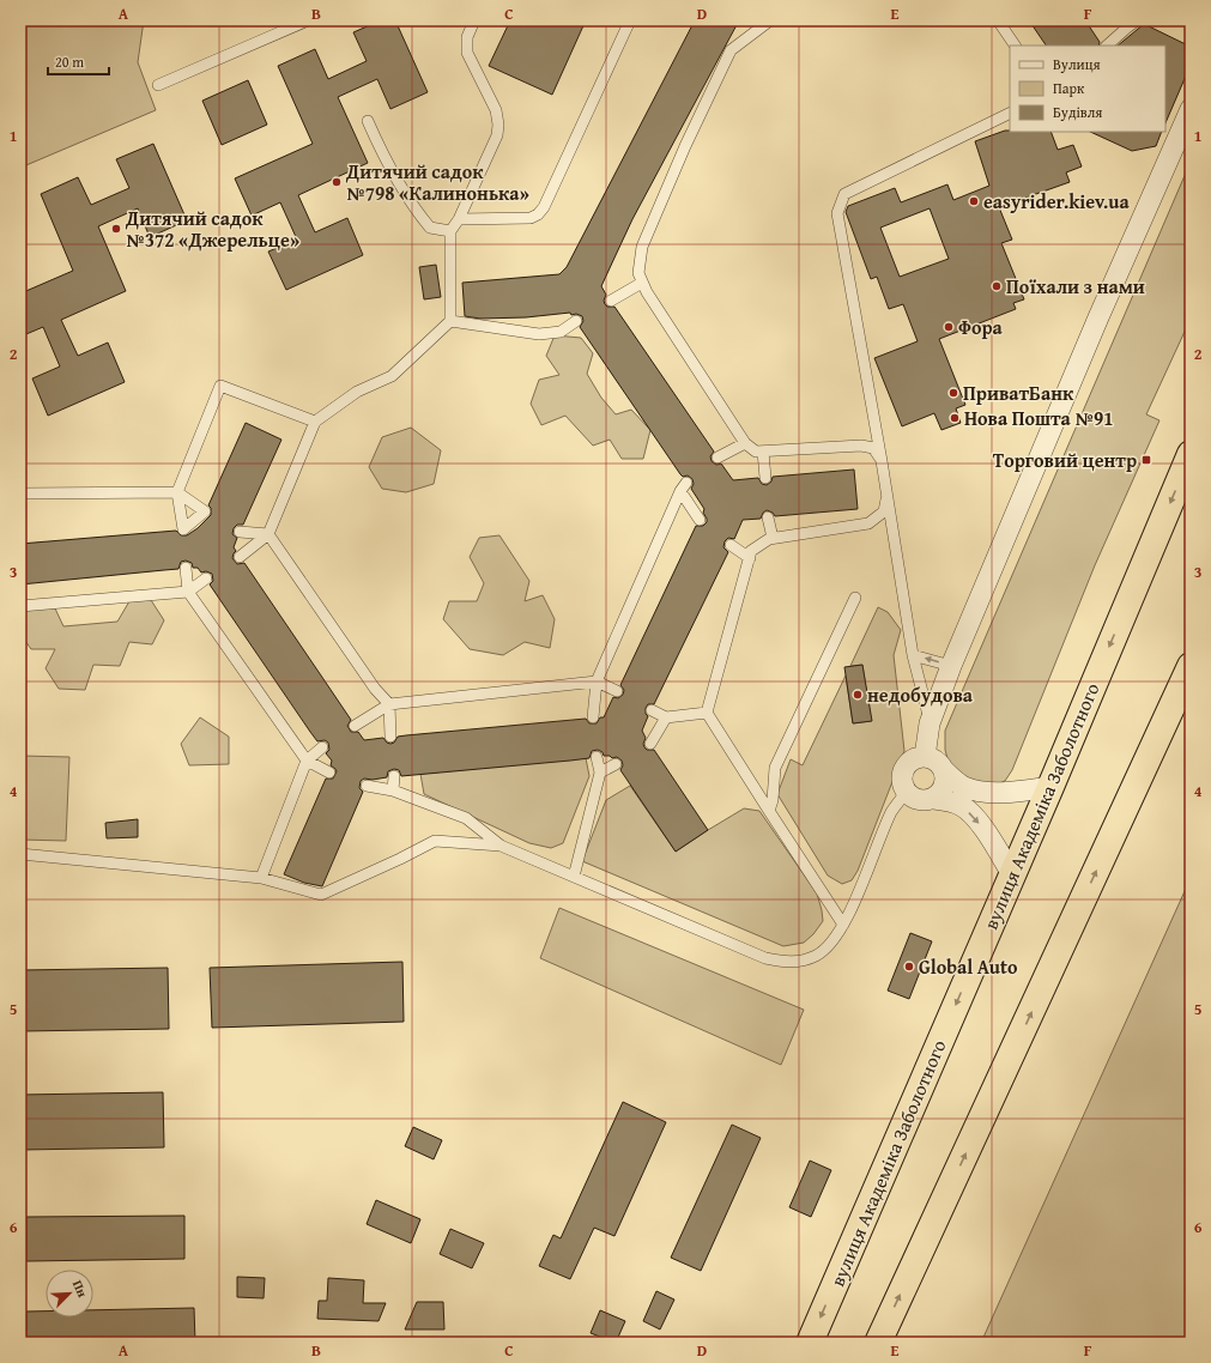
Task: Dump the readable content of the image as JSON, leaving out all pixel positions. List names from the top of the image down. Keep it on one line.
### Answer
{"streets":{"highway":["вулиця Академіка Заболотного"]},"places":{"other":["Дитячий садок №798 «Калинонька»","easyrider.kiev.ua","Дитячий садок №372 «Джерельце»","Поїхали з нами","Фора","ПриватБанк","Нова Пошта №91","недобудова","Global Auto"],"transit":["Торговий центр"]},"legend":["Вулиця","Парк","Будівля"],"scale_bar":"20 m","north":"top right","grid":{"columns":["A","B","C","D","E","F"],"rows":["1","2","3","4","5","6"]}}
